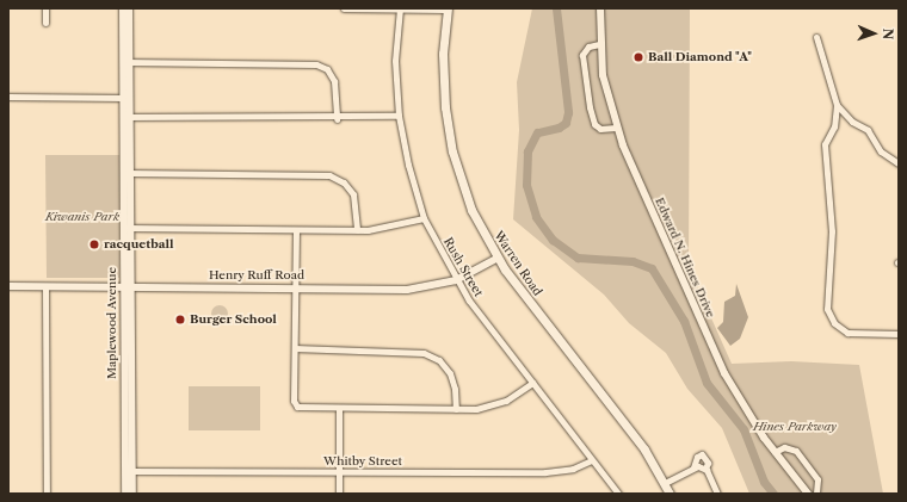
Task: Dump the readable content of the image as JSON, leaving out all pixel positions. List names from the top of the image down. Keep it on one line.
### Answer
{"streets":{"main road":["Warren Road"],"street":["Edward N. Hines Drive","Rush Street","Henry Ruff Road","Maplewood Avenue","Whitby Street"]},"crossings":[["Warren Road","Henry Ruff Road"],["Rush Street","Henry Ruff Road"],["Rush Street","Whitby Street"],["Henry Ruff Road","Maplewood Avenue"],["Maplewood Avenue","Whitby Street"]],"parks":["Kiwanis Park","Hines Parkway"],"places":["Ball Diamond \"A\"","racquetball","Burger School"],"north":"right"}
